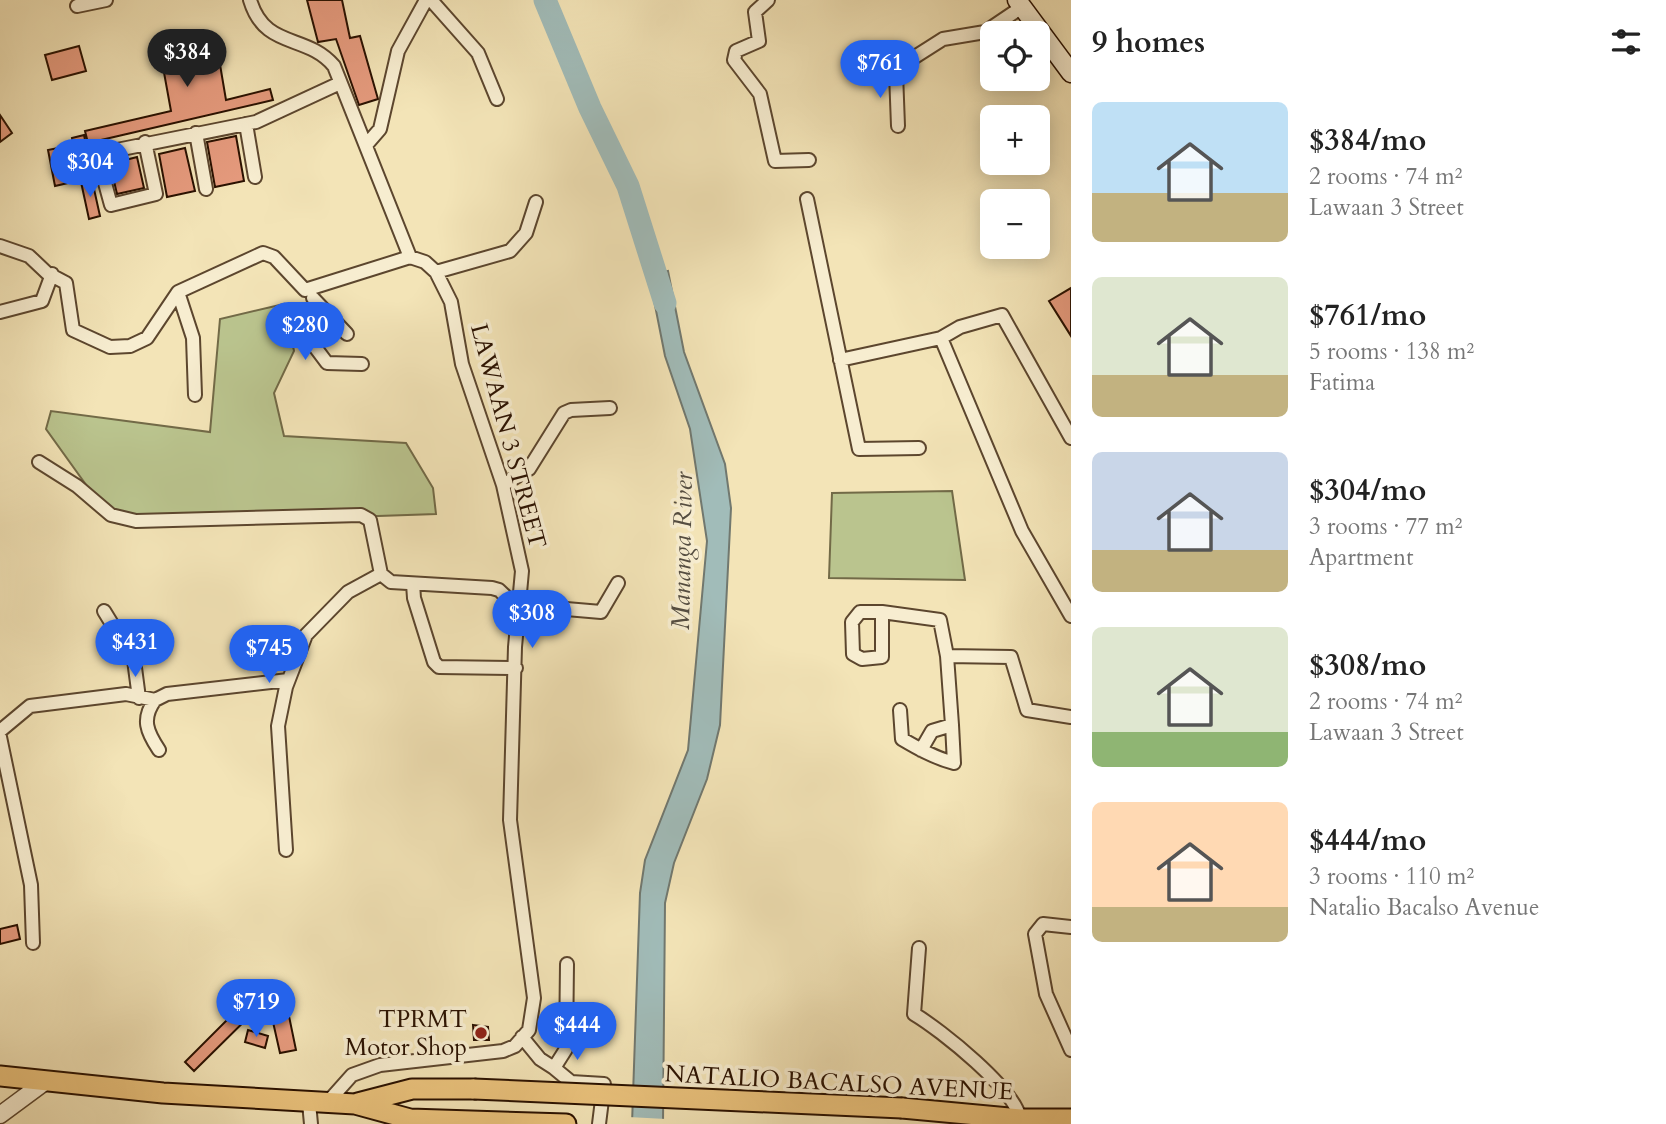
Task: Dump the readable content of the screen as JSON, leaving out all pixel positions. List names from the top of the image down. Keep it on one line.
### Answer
{"streets":{"main road":["NATALIO BACALSO AVENUE"],"street":["LAWAAN 3 STREET"]},"water":["Mananga River"],"places":["TPRMT Motor Shop"],"page":{"heading":"9 homes","map_buttons":["+","−"],"price":["$384","$761","$304","$280","$308","$431","$745","$719","$444"],"list":[{"name":"$384/mo","note":"2 rooms · 74 m² · Lawaan 3 Street"},{"name":"$761/mo","note":"5 rooms · 138 m² · Fatima"},{"name":"$304/mo","note":"3 rooms · 77 m² · Apartment"},{"name":"$308/mo","note":"2 rooms · 74 m² · Lawaan 3 Street"},{"name":"$444/mo","note":"3 rooms · 110 m² · Natalio Bacalso Avenue"}]}}
